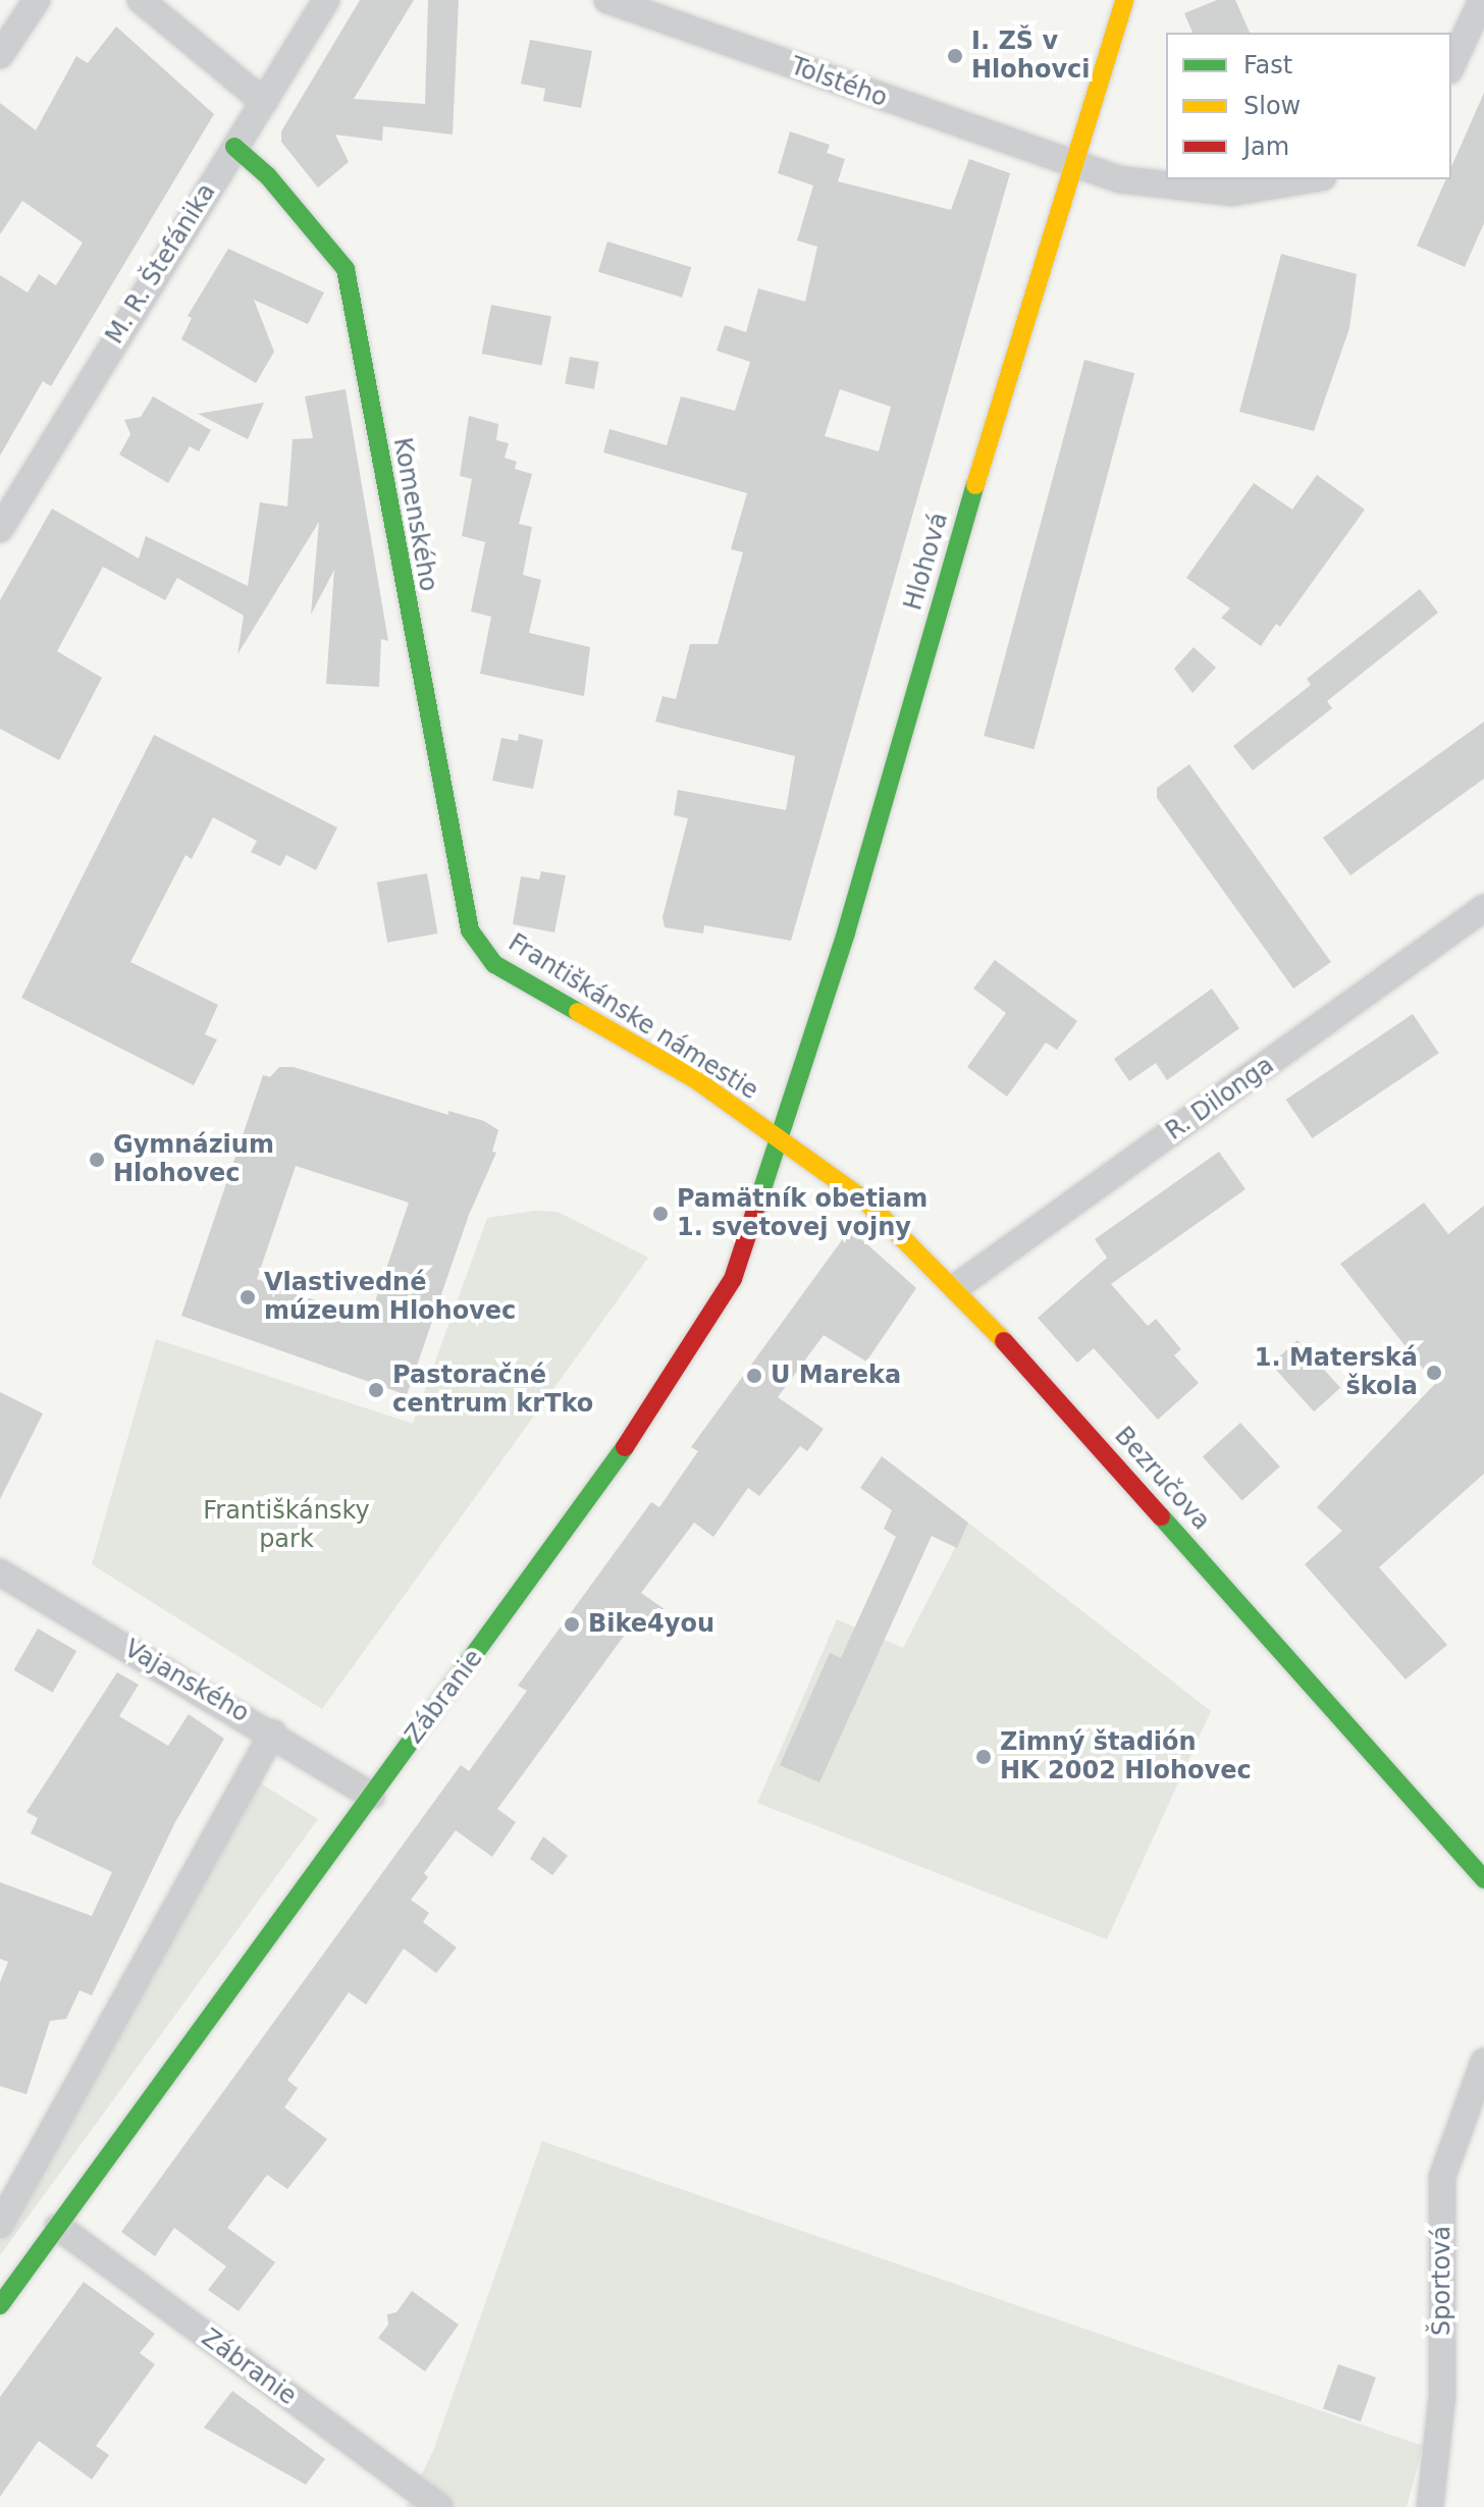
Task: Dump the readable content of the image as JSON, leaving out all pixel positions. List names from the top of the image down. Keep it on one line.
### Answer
{"streets":{"main road":["Komenského","Hlohová","Františkánske námestie","Bezručova","Zábranie"],"street":["Tolstého","M. R. Štefánika","R. Dilonga","Vajanského","Športová"]},"crossings":[["Tolstého","Hlohová"],["M. R. Štefánika","Komenského"],["Komenského","Františkánske námestie"],["Hlohová","Františkánske námestie"],["Hlohová","Bezručova"],["Hlohová","Zábranie"],["Františkánske námestie","Bezručova"],["Františkánske námestie","Zábranie"],["R. Dilonga","Bezručova"],["Bezručova","Zábranie"],["Vajanského","Zábranie"]],"parks":["Františkánsky park"],"places":["I. ZŠ v Hlohovci","Gymnázium Hlohovec","Pamätník obetiam 1. svetovej vojny","Vlastivedné múzeum Hlohovec","1. Materská škola","U Mareka","Pastoračné centrum krTko","Bike4you","Zimný štadión HK 2002 Hlohovec"],"legend":["Fast","Slow","Jam"]}
